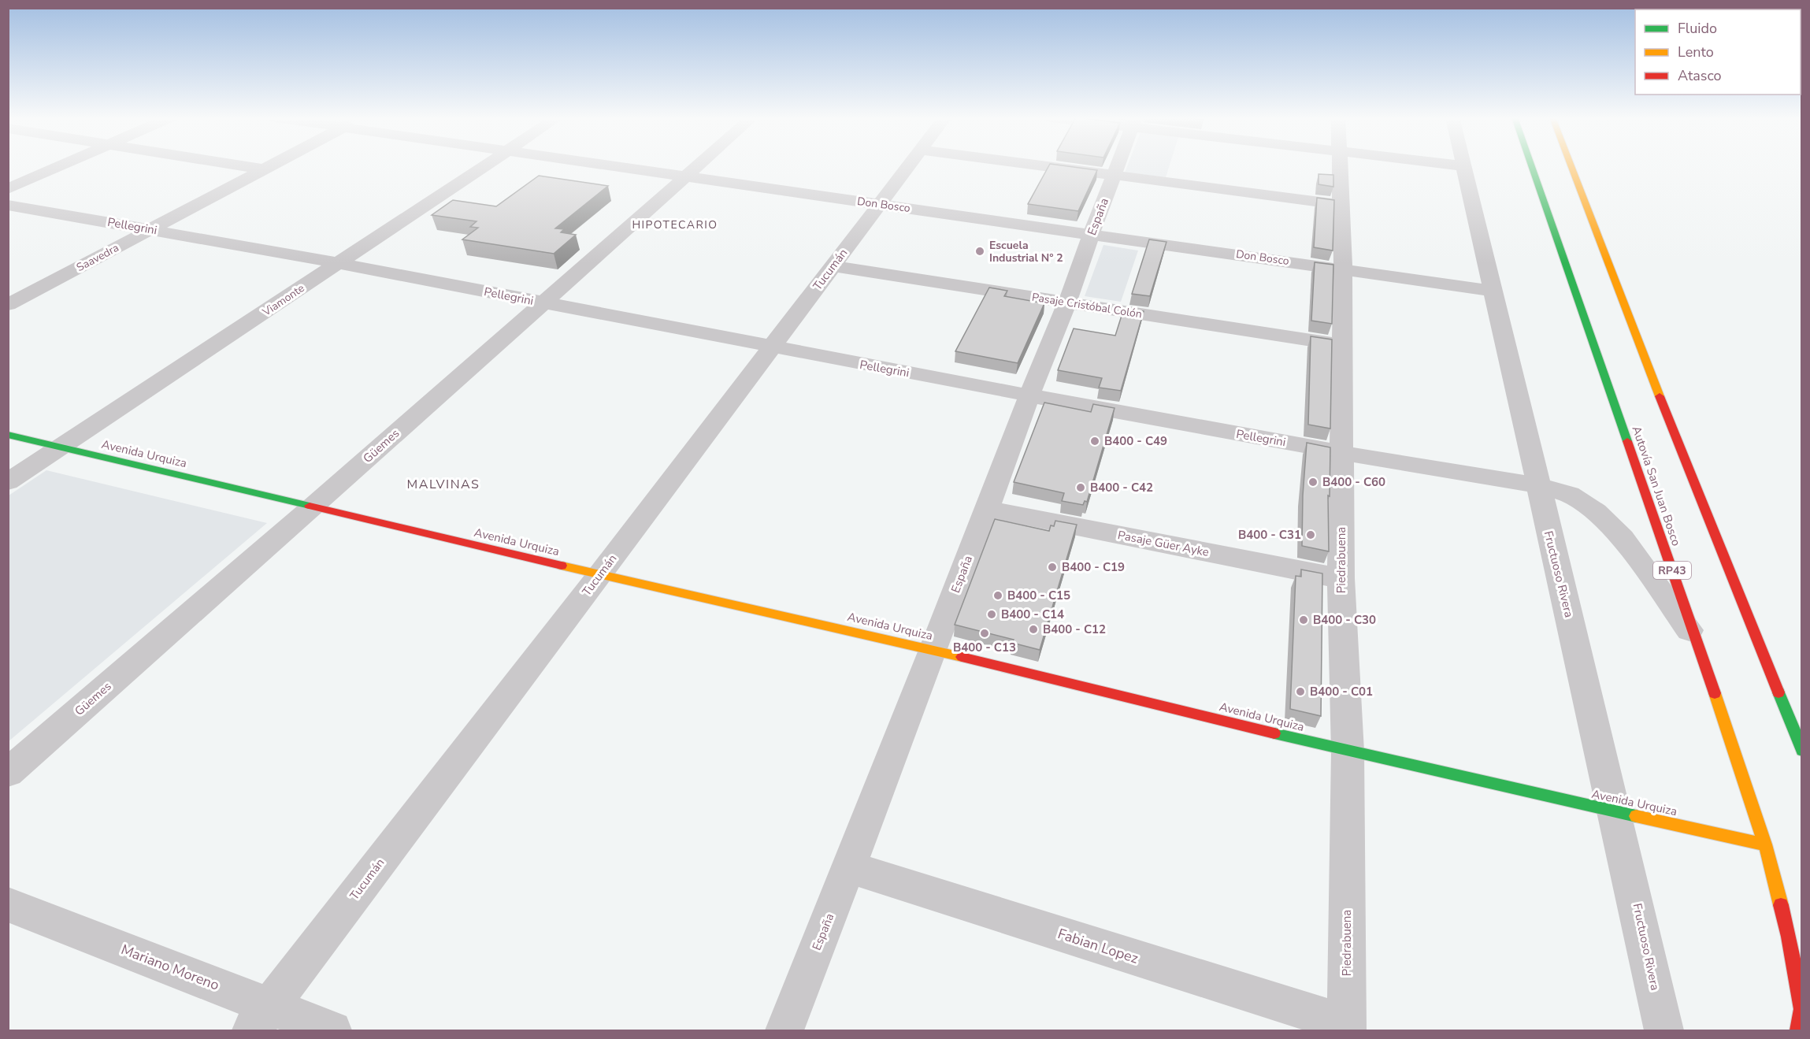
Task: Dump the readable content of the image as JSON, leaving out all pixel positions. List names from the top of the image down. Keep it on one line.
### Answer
{"streets":{"main road":["Avenida Urquiza","Autovía San Juan Bosco","RP43"],"street":["Don Bosco","España","Pellegrini","Saavedra","Tucumán","Viamonte","Pasaje Cristóbal Colón","Güemes","Pasaje Güer Ayke","Piedrabuena","Fructuoso Rivera","Fabian Lopez","Mariano Moreno"]},"crossings":[["Don Bosco","España"],["Don Bosco","Tucumán"],["Don Bosco","Güemes"],["Don Bosco","Piedrabuena"],["Don Bosco","Fructuoso Rivera"],["España","Pellegrini"],["España","Pasaje Cristóbal Colón"],["España","Avenida Urquiza"],["España","Pasaje Güer Ayke"],["España","Fabian Lopez"],["Pellegrini","Saavedra"],["Pellegrini","Tucumán"],["Pellegrini","Viamonte"],["Pellegrini","Güemes"],["Pellegrini","Autovía San Juan Bosco"],["Pellegrini","Piedrabuena"],["Pellegrini","Fructuoso Rivera"],["Tucumán","Pasaje Cristóbal Colón"],["Tucumán","Avenida Urquiza"],["Tucumán","Mariano Moreno"],["Viamonte","Avenida Urquiza"],["Pasaje Cristóbal Colón","Piedrabuena"],["Güemes","Avenida Urquiza"],["Avenida Urquiza","Autovía San Juan Bosco"],["Avenida Urquiza","Piedrabuena"],["Avenida Urquiza","Fructuoso Rivera"],["Pasaje Güer Ayke","Piedrabuena"],["Piedrabuena","Fabian Lopez"]],"districts":["HIPOTECARIO","MALVINAS"],"places":["Escuela Industrial N° 2","B400 - C49","B400 - C60","B400 - C42","B400 - C31","B400 - C19","B400 - C15","B400 - C14","B400 - C30","B400 - C12","B400 - C13","B400 - C01"],"legend":["Fluido","Lento","Atasco"]}
